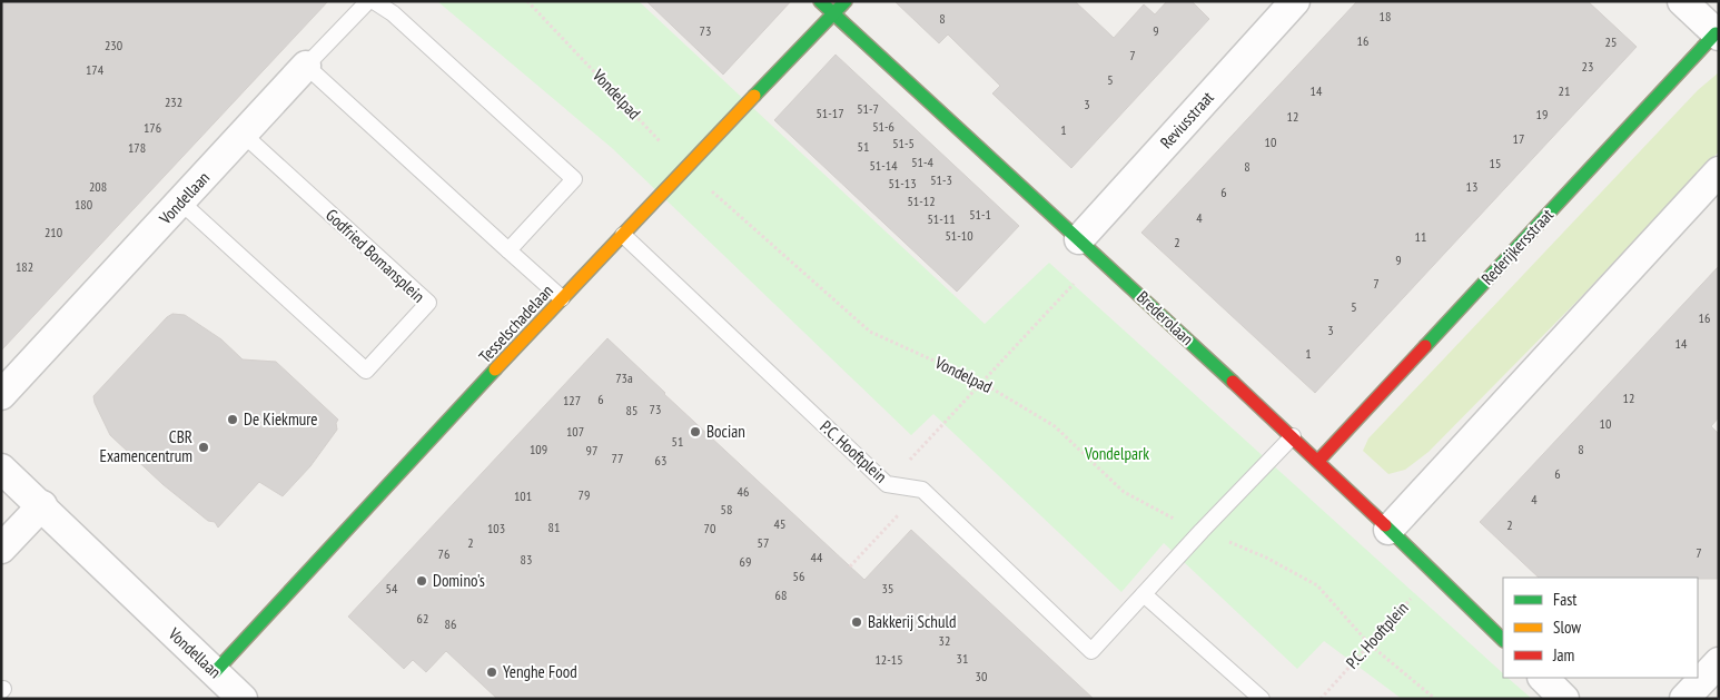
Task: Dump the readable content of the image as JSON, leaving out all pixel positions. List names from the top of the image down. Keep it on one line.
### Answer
{"streets":{"street":["Reviusstraat","Vondellaan","Rederijkersstraat","Brederolaan","Tesselschadelaan"],"lane":["Godfried Bomansplein","P.C. Hooftplein"],"path":["Vondelpad"]},"crossings":[["Vondelpad","Tesselschadelaan"],["Vondelpad","P.C. Hooftplein"],["Reviusstraat","Brederolaan"],["Vondellaan","Godfried Bomansplein"],["Vondellaan","Tesselschadelaan"],["Rederijkersstraat","Brederolaan"],["Brederolaan","Tesselschadelaan"],["Brederolaan","P.C. Hooftplein"],["Tesselschadelaan","P.C. Hooftplein"]],"parks":["Vondelpark"],"places":["De Kiekmure","Bocian","CBR Examencentrum","Domino's","Bakkerij Schuld","Yenghe Food"],"house_numbers":["18","8","73","9","16","25","230","7","23","174","5","14","21","232","3","51-7","51-17","19","12","51-6","176","1","17","10","51-5","51","178","51-4","15","51-14","8","51-3","51-13","208","13","6","51-12","180","51-1","4","51-11","210","51-10","11","2","9","182","7","5","16","3","14","1","73a","12","6","127","73","85","10","107","51","109","8","97","77","63","6","46","79","101","4","58","45","2","81","103","70","2","57","7","76","44","83","69","56","54","35","68","62","86","32","31","12-15","30"],"legend":["Fast","Slow","Jam"]}
